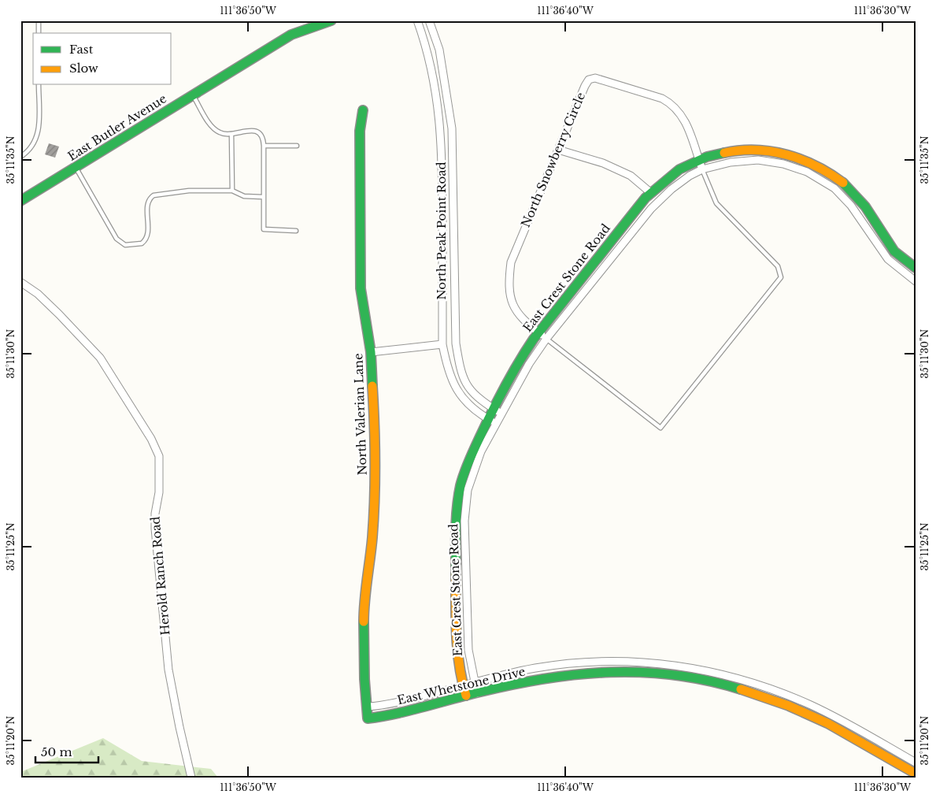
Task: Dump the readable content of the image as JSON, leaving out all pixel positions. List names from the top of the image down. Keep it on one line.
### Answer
{"streets":{"street":["East Butler Avenue","North Snowberry Circle","North Peak Point Road","East Crest Stone Road","North Valerian Lane","Herold Ranch Road","East Whetstone Drive"]},"crossings":[["North Snowberry Circle","East Crest Stone Road"],["North Peak Point Road","East Crest Stone Road"],["East Crest Stone Road","East Whetstone Drive"],["North Valerian Lane","East Whetstone Drive"]],"legend":["Fast","Slow"],"scale_bar":"50 m","coordinates":["111°36'50\"W","111°36'40\"W","111°36'30\"W","35°11'35\"N","35°11'30\"N","35°11'25\"N","35°11'20\"N"]}
